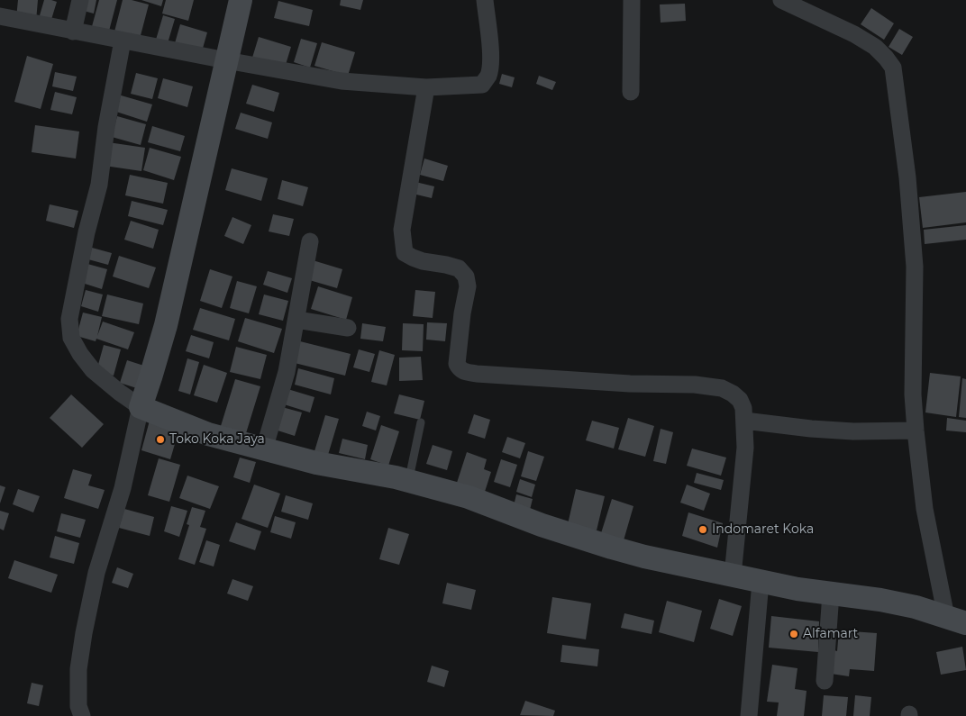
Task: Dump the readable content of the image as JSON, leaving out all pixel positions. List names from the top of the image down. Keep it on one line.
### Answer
{"places":["Toko Koka Jaya","Indomaret Koka","Alfamart"]}
